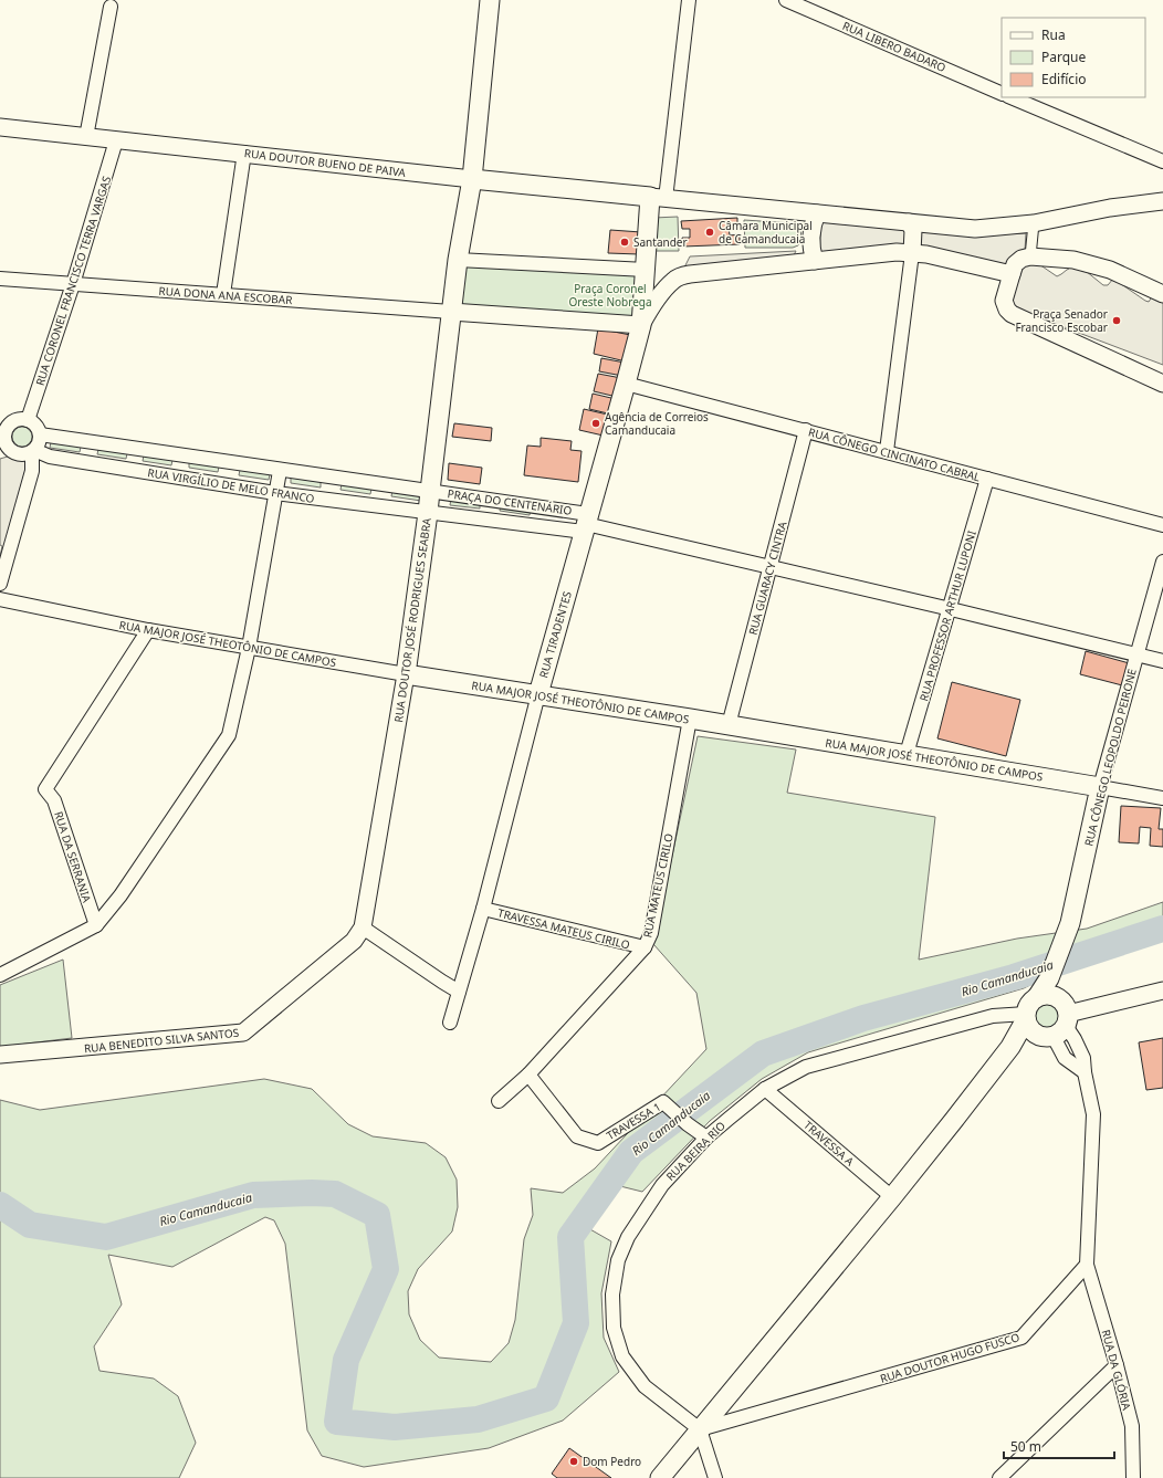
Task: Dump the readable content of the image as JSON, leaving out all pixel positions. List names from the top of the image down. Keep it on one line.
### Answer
{"streets":{"main road":["RUA DOUTOR BUENO DE PAIVA","RUA DOUTOR JOSÉ RODRIGUES SEABRA","RUA TIRADENTES","RUA MAJOR JOSÉ THEOTÔNIO DE CAMPOS","RUA CÔNEGO LEOPOLDO PEIRONE"],"street":["RUA LIBERO BADARO","RUA CORONEL FRANCISCO TERRA VARGAS","RUA DONA ANA ESCOBAR","RUA CÔNEGO CINCINATO CABRAL","RUA VIRGÍLIO DE MELO FRANCO","PRAÇA DO CENTENÁRIO","RUA GUARACY CINTRA","RUA PROFESSOR ARTHUR LUPONI","RUA DA SERRANIA","RUA MATEUS CIRILO","TRAVESSA MATEUS CIRILO","RUA BENEDITO SILVA SANTOS","TRAVESSA 1","TRAVESSA A","RUA BEIRA RIO","RUA DOUTOR HUGO FUSCO","RUA DA GLÓRIA"]},"crossings":[["RUA DOUTOR BUENO DE PAIVA","RUA CORONEL FRANCISCO TERRA VARGAS"],["RUA DOUTOR BUENO DE PAIVA","RUA DOUTOR JOSÉ RODRIGUES SEABRA"],["RUA DOUTOR BUENO DE PAIVA","RUA TIRADENTES"],["RUA CORONEL FRANCISCO TERRA VARGAS","RUA DONA ANA ESCOBAR"],["RUA CORONEL FRANCISCO TERRA VARGAS","RUA VIRGÍLIO DE MELO FRANCO"],["RUA DONA ANA ESCOBAR","RUA DOUTOR JOSÉ RODRIGUES SEABRA"],["RUA CÔNEGO CINCINATO CABRAL","RUA GUARACY CINTRA"],["RUA CÔNEGO CINCINATO CABRAL","RUA PROFESSOR ARTHUR LUPONI"],["RUA CÔNEGO CINCINATO CABRAL","RUA TIRADENTES"],["RUA VIRGÍLIO DE MELO FRANCO","PRAÇA DO CENTENÁRIO"],["RUA VIRGÍLIO DE MELO FRANCO","RUA DOUTOR JOSÉ RODRIGUES SEABRA"],["PRAÇA DO CENTENÁRIO","RUA DOUTOR JOSÉ RODRIGUES SEABRA"],["PRAÇA DO CENTENÁRIO","RUA TIRADENTES"],["RUA GUARACY CINTRA","RUA MAJOR JOSÉ THEOTÔNIO DE CAMPOS"],["RUA PROFESSOR ARTHUR LUPONI","RUA MAJOR JOSÉ THEOTÔNIO DE CAMPOS"],["RUA DOUTOR JOSÉ RODRIGUES SEABRA","RUA MAJOR JOSÉ THEOTÔNIO DE CAMPOS"],["RUA DOUTOR JOSÉ RODRIGUES SEABRA","RUA BENEDITO SILVA SANTOS"],["RUA TIRADENTES","RUA MAJOR JOSÉ THEOTÔNIO DE CAMPOS"],["RUA TIRADENTES","TRAVESSA MATEUS CIRILO"],["RUA MAJOR JOSÉ THEOTÔNIO DE CAMPOS","RUA CÔNEGO LEOPOLDO PEIRONE"],["RUA MAJOR JOSÉ THEOTÔNIO DE CAMPOS","RUA DA SERRANIA"],["RUA MAJOR JOSÉ THEOTÔNIO DE CAMPOS","RUA MATEUS CIRILO"],["RUA CÔNEGO LEOPOLDO PEIRONE","RUA BEIRA RIO"],["RUA MATEUS CIRILO","TRAVESSA MATEUS CIRILO"],["RUA MATEUS CIRILO","TRAVESSA 1"],["TRAVESSA 1","RUA BEIRA RIO"],["TRAVESSA A","RUA BEIRA RIO"],["RUA BEIRA RIO","RUA DOUTOR HUGO FUSCO"],["RUA DOUTOR HUGO FUSCO","RUA DA GLÓRIA"]],"water":["Rio Camanducaia"],"parks":["Praça Coronel Oreste Nobrega"],"places":["Câmara Municipal de Camanducaia","Santander","Praça Senador Francisco Escobar","Agência de Correios Camanducaia","Dom Pedro"],"legend":["Rua","Parque","Edifício"],"scale_bar":"50 m"}
